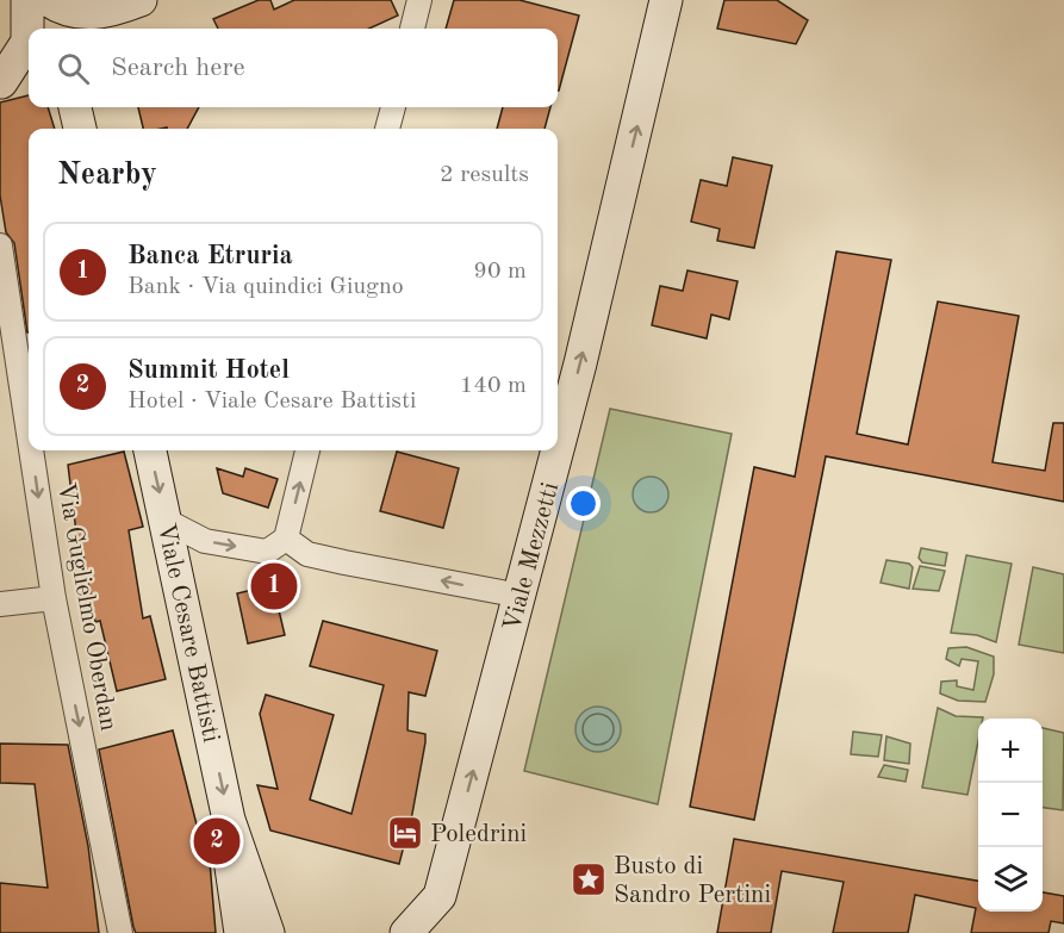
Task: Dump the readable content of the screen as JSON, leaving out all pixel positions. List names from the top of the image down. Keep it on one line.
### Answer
{"streets":{"main road":["Viale Mezzetti","Viale Cesare Battisti"],"street":["Via Guglielmo Oberdan"]},"one_way":["Viale Mezzetti","Via Guglielmo Oberdan","Viale Cesare Battisti"],"places":{"hotel":["Poledrini"],"place":["Busto di Sandro Pertini"]},"page":{"search":"Search here","heading":["Nearby","2 results"],"list":[{"mark":"1","name":"Banca Etruria","note":"Bank · Via quindici Giugno","value":"90 m"},{"mark":"2","name":"Summit Hotel","note":"Hotel · Viale Cesare Battisti","value":"140 m"}],"pins":["1","2"],"map_buttons":["+","−"]}}
